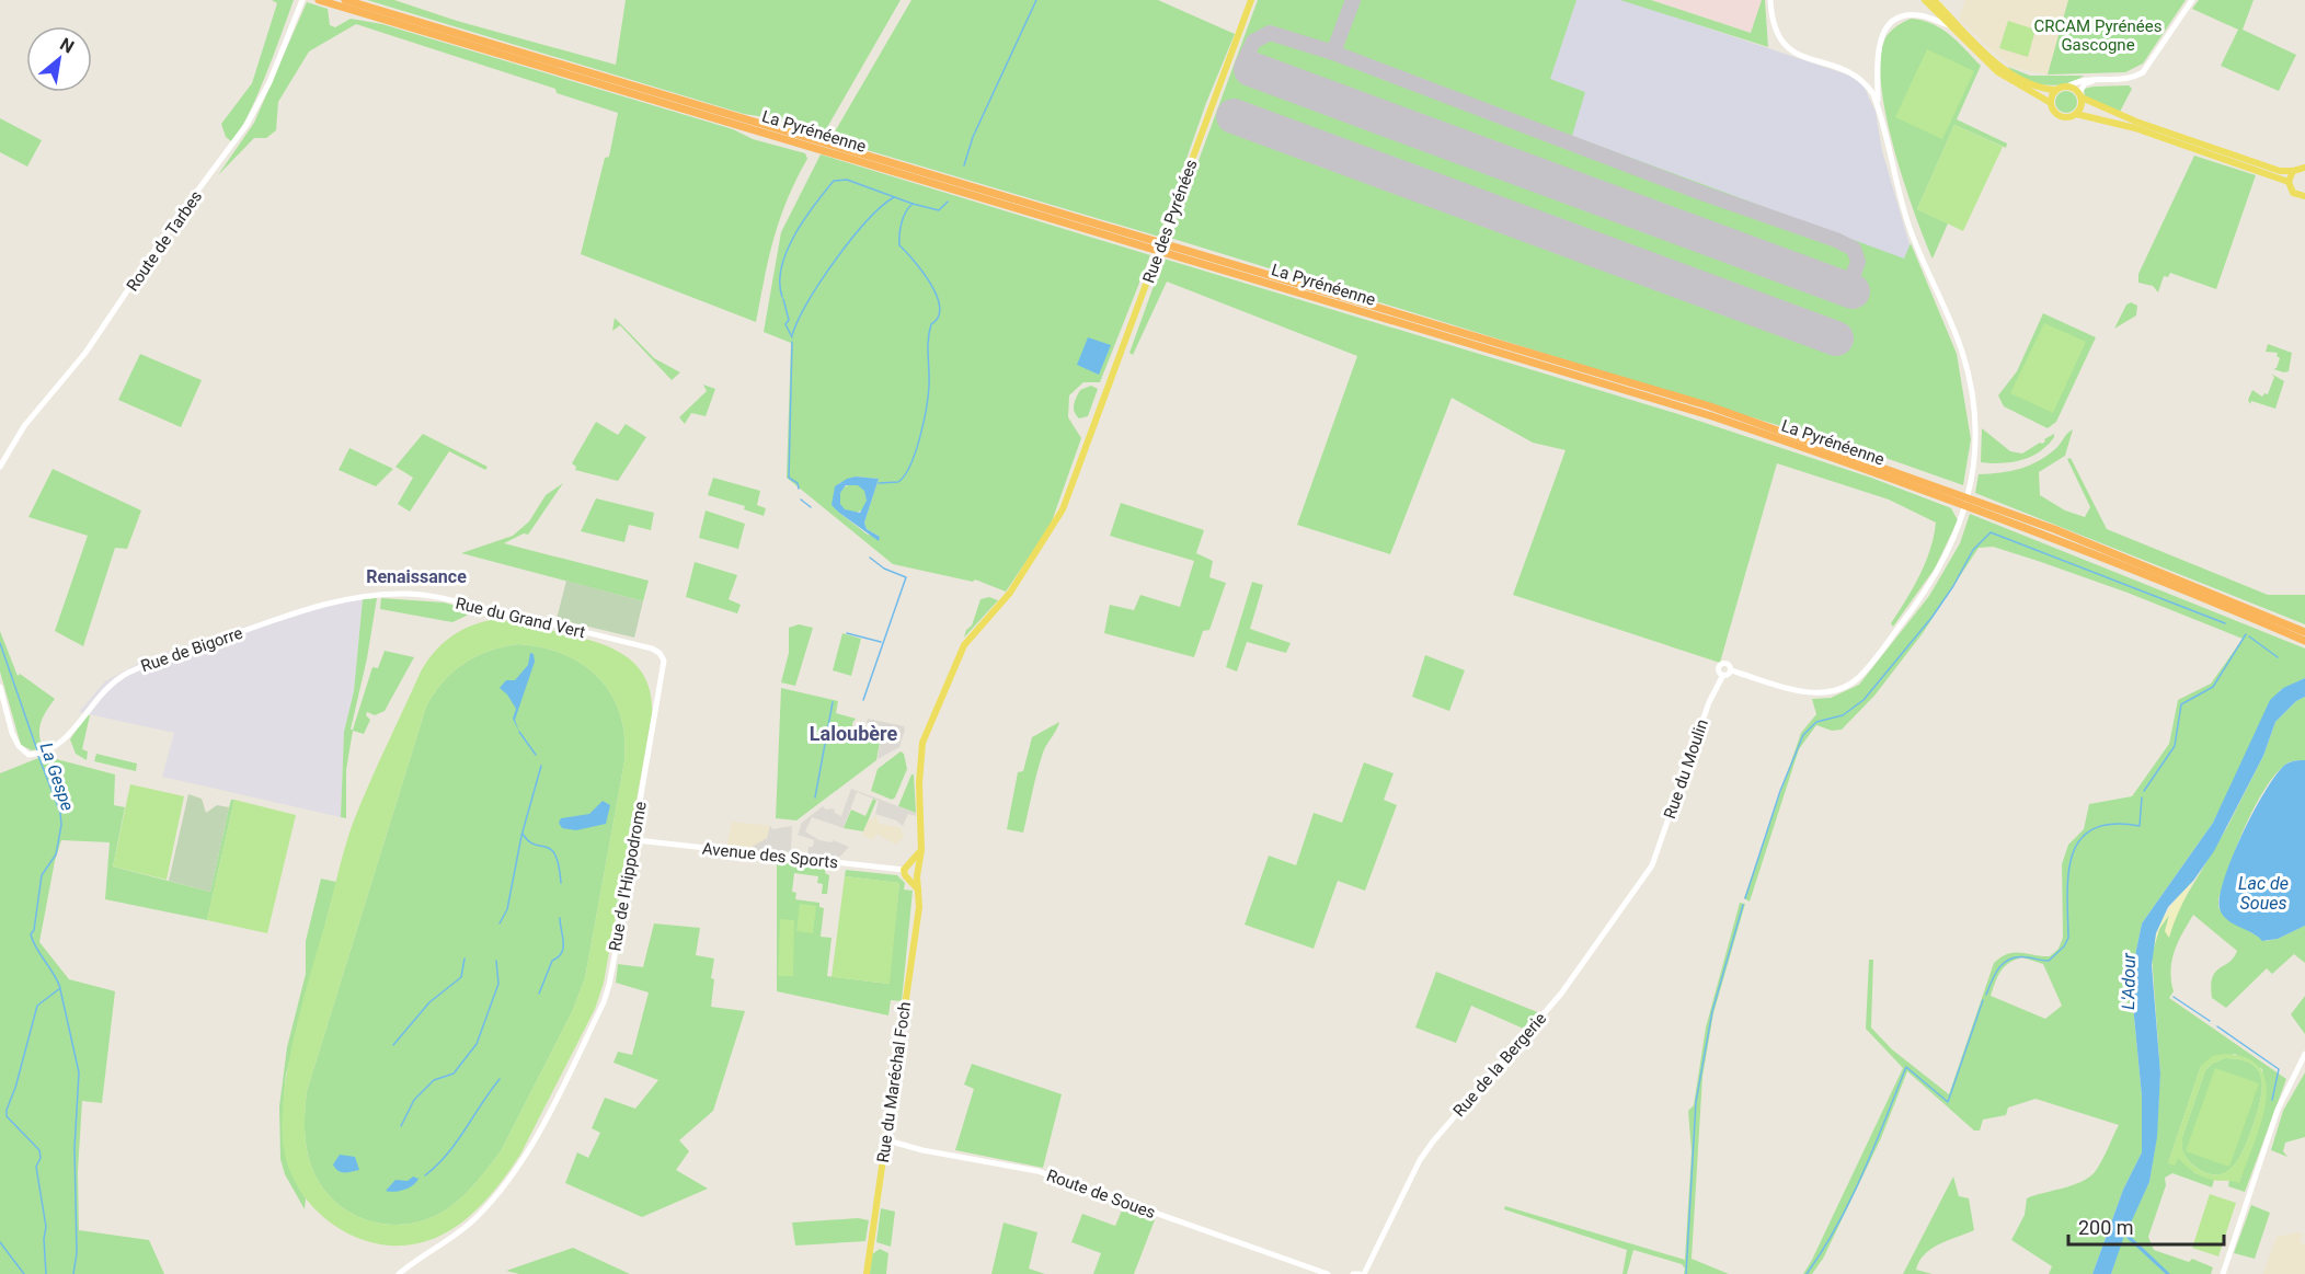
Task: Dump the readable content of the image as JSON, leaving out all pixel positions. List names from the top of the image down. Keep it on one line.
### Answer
{"streets":{"highway":["La Pyrénéenne"],"main road":["Rue des Pyrénées","Rue du Maréchal Foch"],"street":["Route de Tarbes","Rue du Grand Vert","Rue de Bigorre","Rue du Moulin","Avenue des Sports","Rue de l'Hippodrome","Rue de la Bergerie","Route de Soues"]},"crossings":[["Rue des Pyrénées","Rue du Maréchal Foch"],["Rue du Grand Vert","Rue de Bigorre"],["Rue du Grand Vert","Rue de l'Hippodrome"],["Rue du Moulin","Rue de la Bergerie"],["Avenue des Sports","Rue de l'Hippodrome"],["Rue du Maréchal Foch","Route de Soues"]],"districts":["Renaissance","Laloubère"],"water":["La Gespe","Lac de Soues","L'Adour"],"parks":["CRCAM Pyrénées Gascogne"],"scale_bar":"200 m","north":"top right"}
